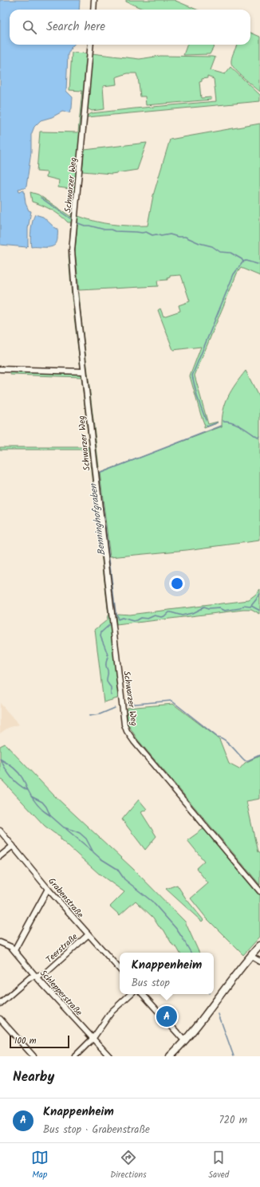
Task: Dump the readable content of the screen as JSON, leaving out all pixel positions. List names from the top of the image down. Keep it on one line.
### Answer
{"streets":{"street":["Schwarzer Weg","Grabenstraße","Teerstraße","Schlepperstraße"]},"crossings":[["Grabenstraße","Teerstraße"],["Teerstraße","Schlepperstraße"]],"water":["Benninghofgraben"],"scale_bar":"100 m","page":{"search":"Search here","popup":["Knappenheim","Bus stop"],"pins":"A","scale":"100 m","heading":"Nearby","list":[{"mark":"A","name":"Knappenheim","note":"Bus stop · Grabenstraße","value":"720 m"}],"nav":["Map","Directions","Saved"]}}
